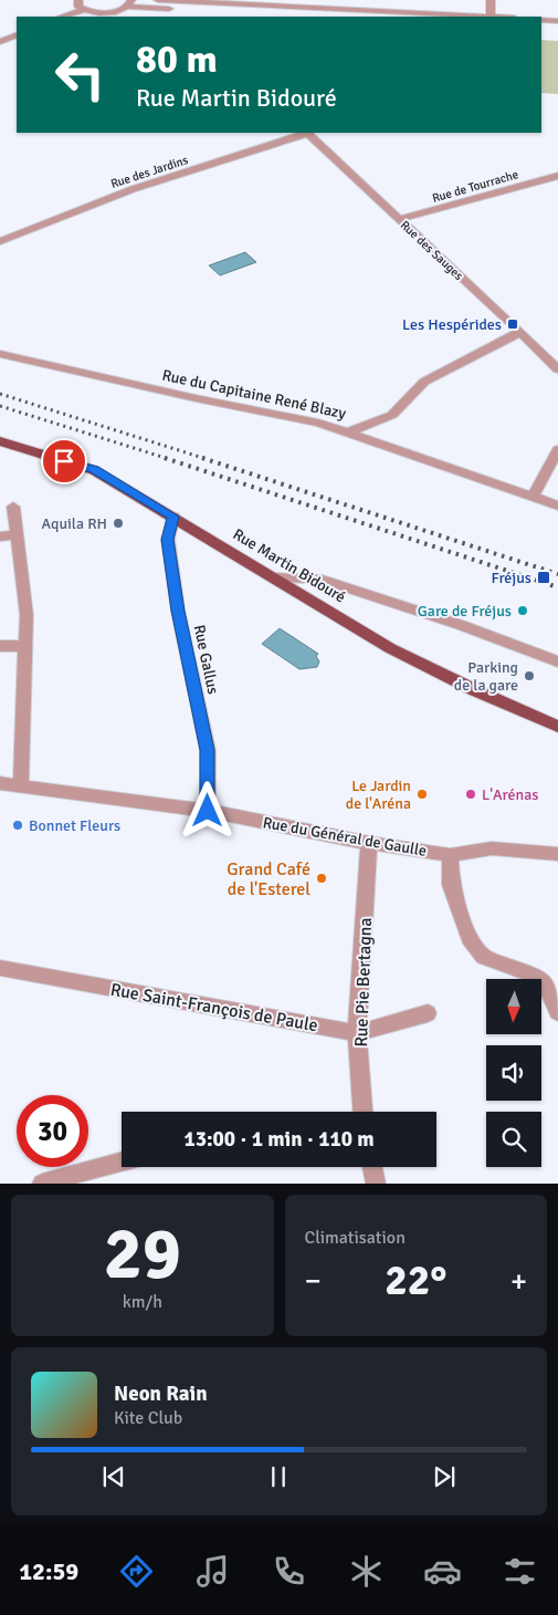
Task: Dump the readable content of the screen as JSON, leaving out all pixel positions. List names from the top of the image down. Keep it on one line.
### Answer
{"streets":{"main road":["Rue Martin Bidouré"],"street":["Rue des Jardins","Rue de Tourrache","Rue des Sauges","Rue du Capitaine René Blazy","Rue Gallus","Rue du Général de Gaulle","Rue Pie Bertagna","Rue Saint-François de Paule"]},"crossings":[["Rue des Jardins","Rue des Sauges"],["Rue de Tourrache","Rue des Sauges"],["Rue Martin Bidouré","Rue Gallus"],["Rue Gallus","Rue du Général de Gaulle"],["Rue du Général de Gaulle","Rue Pie Bertagna"],["Rue Pie Bertagna","Rue Saint-François de Paule"]],"places":{"transit":["Les Hespérides","Fréjus"],"other":["Aquila RH","Gare de Fréjus","Parking de la gare","Le Jardin de l'Aréna","L'Arénas","Bonnet Fleurs","Grand Café de l'Esterel"]},"north":"bottom","page":{"turn":["80 m","Rue Martin Bidouré"],"limit":"30","trip":"13:00 · 1 min · 110 m","tile":[["29","km/h"],"Climatisation"],"heat":["−","22°","+"],"song":["Neon Rain","Kite Club"],"tabs":"12:59"}}
